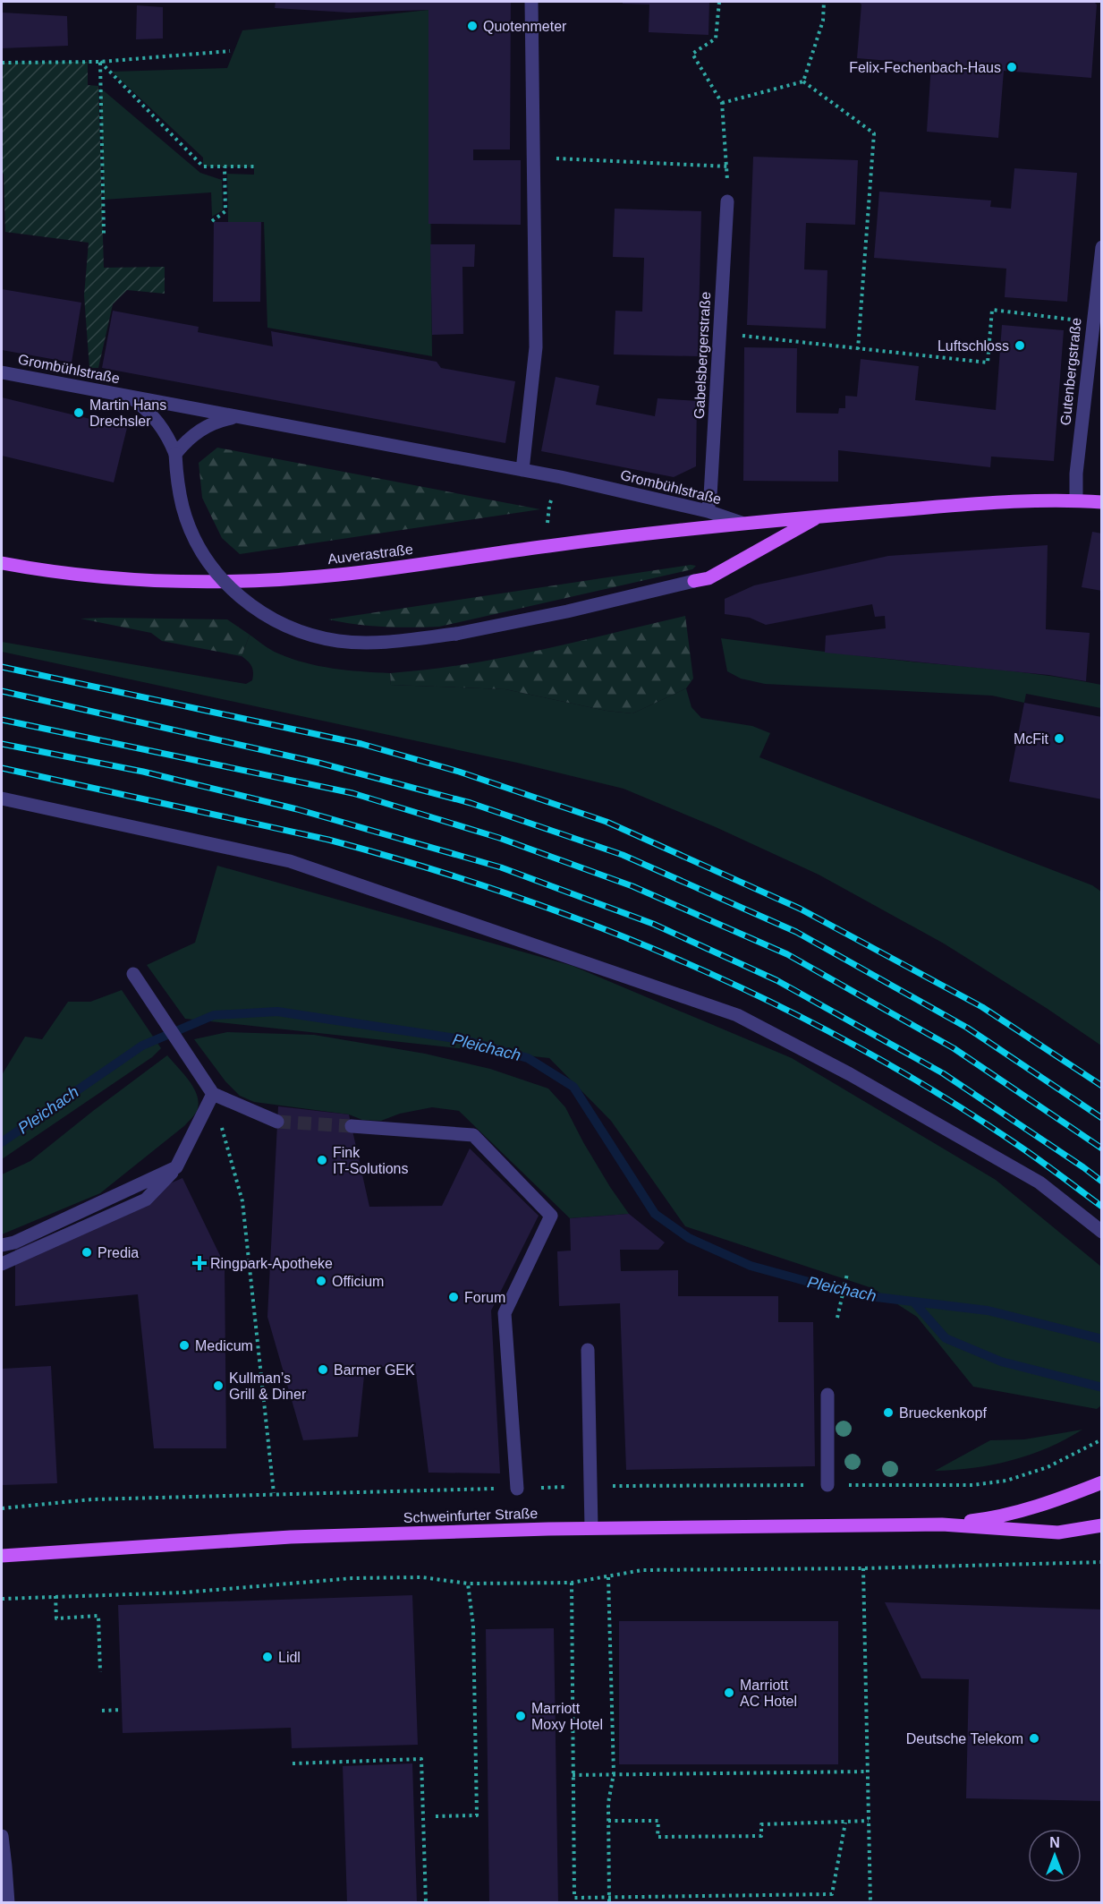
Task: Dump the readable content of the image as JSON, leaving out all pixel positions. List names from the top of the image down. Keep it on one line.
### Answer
{"streets":{"main road":["Grombühlstraße","Auverastraße","Schweinfurter Straße"],"street":["Gabelsbergerstraße","Gutenbergstraße"]},"crossings":[["Gabelsbergerstraße","Grombühlstraße"],["Grombühlstraße","Gutenbergstraße"],["Grombühlstraße","Auverastraße"]],"water":["Pleichach"],"places":{"other":["Quotenmeter","Felix-Fechenbach-Haus","Luftschloss","Martin Hans Drechsler","McFit","Fink IT-Solutions","Predia","Officium","Forum","Medicum","Barmer GEK","Kullman’s Grill & Diner","Brueckenkopf","Lidl","Marriott AC Hotel","Marriott Moxy Hotel","Deutsche Telekom"],"health":["Ringpark-Apotheke"]},"north":"top"}
